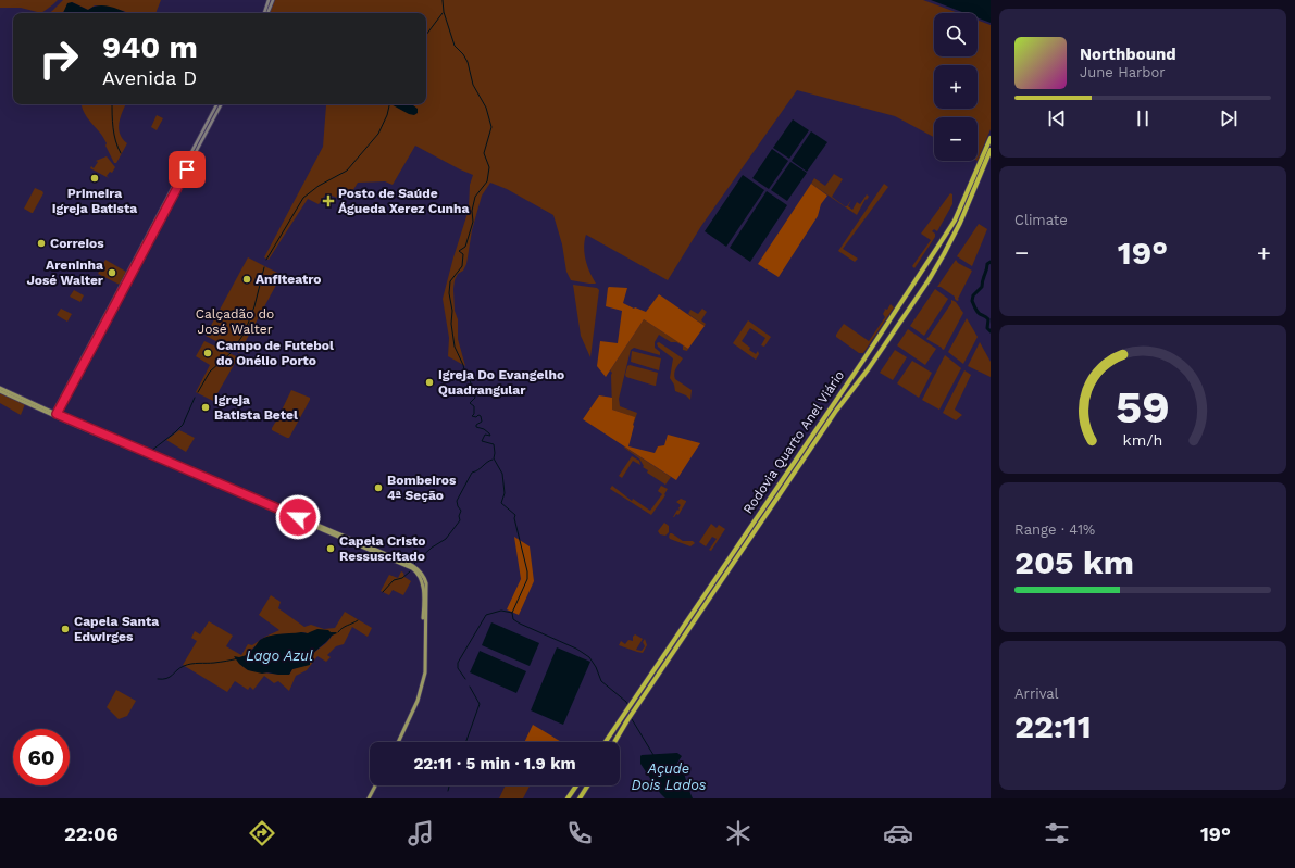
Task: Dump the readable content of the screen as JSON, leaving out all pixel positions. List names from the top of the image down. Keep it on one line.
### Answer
{"streets":{"highway":["Rodovia Quarto Anel Viário"]},"water":["Lago Azul","Açude Dois Lados"],"parks":["Calçadão do José Walter"],"places":{"other":["Primeira Igreja Batista","Correios","Areninha José Walter","Anfiteatro","Campo de Futebol do Onélio Porto","Igreja Do Evangelho Quadrangular","Igreja Batista Betel","Bombeiros 4ª Seção","Capela Cristo Ressuscitado","Capela Santa Edwirges"],"health":["Posto de Saúde Águeda Xerez Cunha"]},"page":{"map_buttons":["+","−"],"turn":["940 m","Avenida D"],"song":["Northbound","June Harbor"],"tile":["Climate",["Range · 41%","205 km"],["Arrival","22:11"]],"heat":["−","19°","+"],"limit":"60","trip":"22:11 · 5 min · 1.9 km","tabs":["22:06","19°"],"gauge":["59","km/h"]}}
